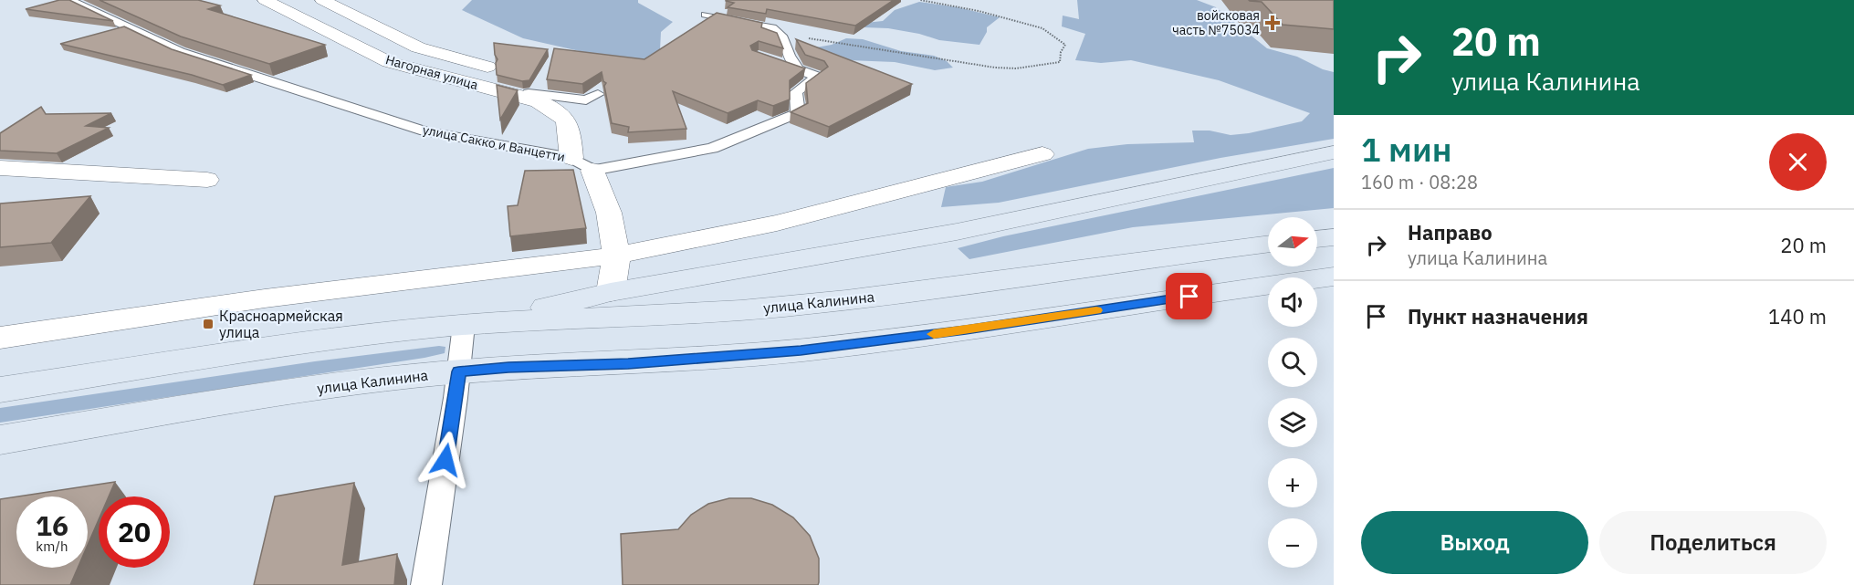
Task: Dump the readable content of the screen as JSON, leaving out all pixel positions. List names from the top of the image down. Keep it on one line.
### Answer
{"streets":{"main road":["улица Калинина"],"street":["Нагорная улица"],"lane":["улица Сакко и Ванцетти"]},"crossings":[["Нагорная улица","улица Сакко и Ванцетти"]],"places":{"health":["войсковая часть №75034"],"transit":["Красноармейская улица"]},"north":"right","page":{"turn":["20 m","улица Калинина"],"heading":["1 мин","160 m · 08:28"],"list":[{"name":"Направо","note":"улица Калинина","value":"20 m"},{"name":"Пункт назначения","value":"140 m"}],"map_buttons":["+","−"],"speed":"16 km/h","limit":"20","buttons":["Выход","Поделиться"]}}
